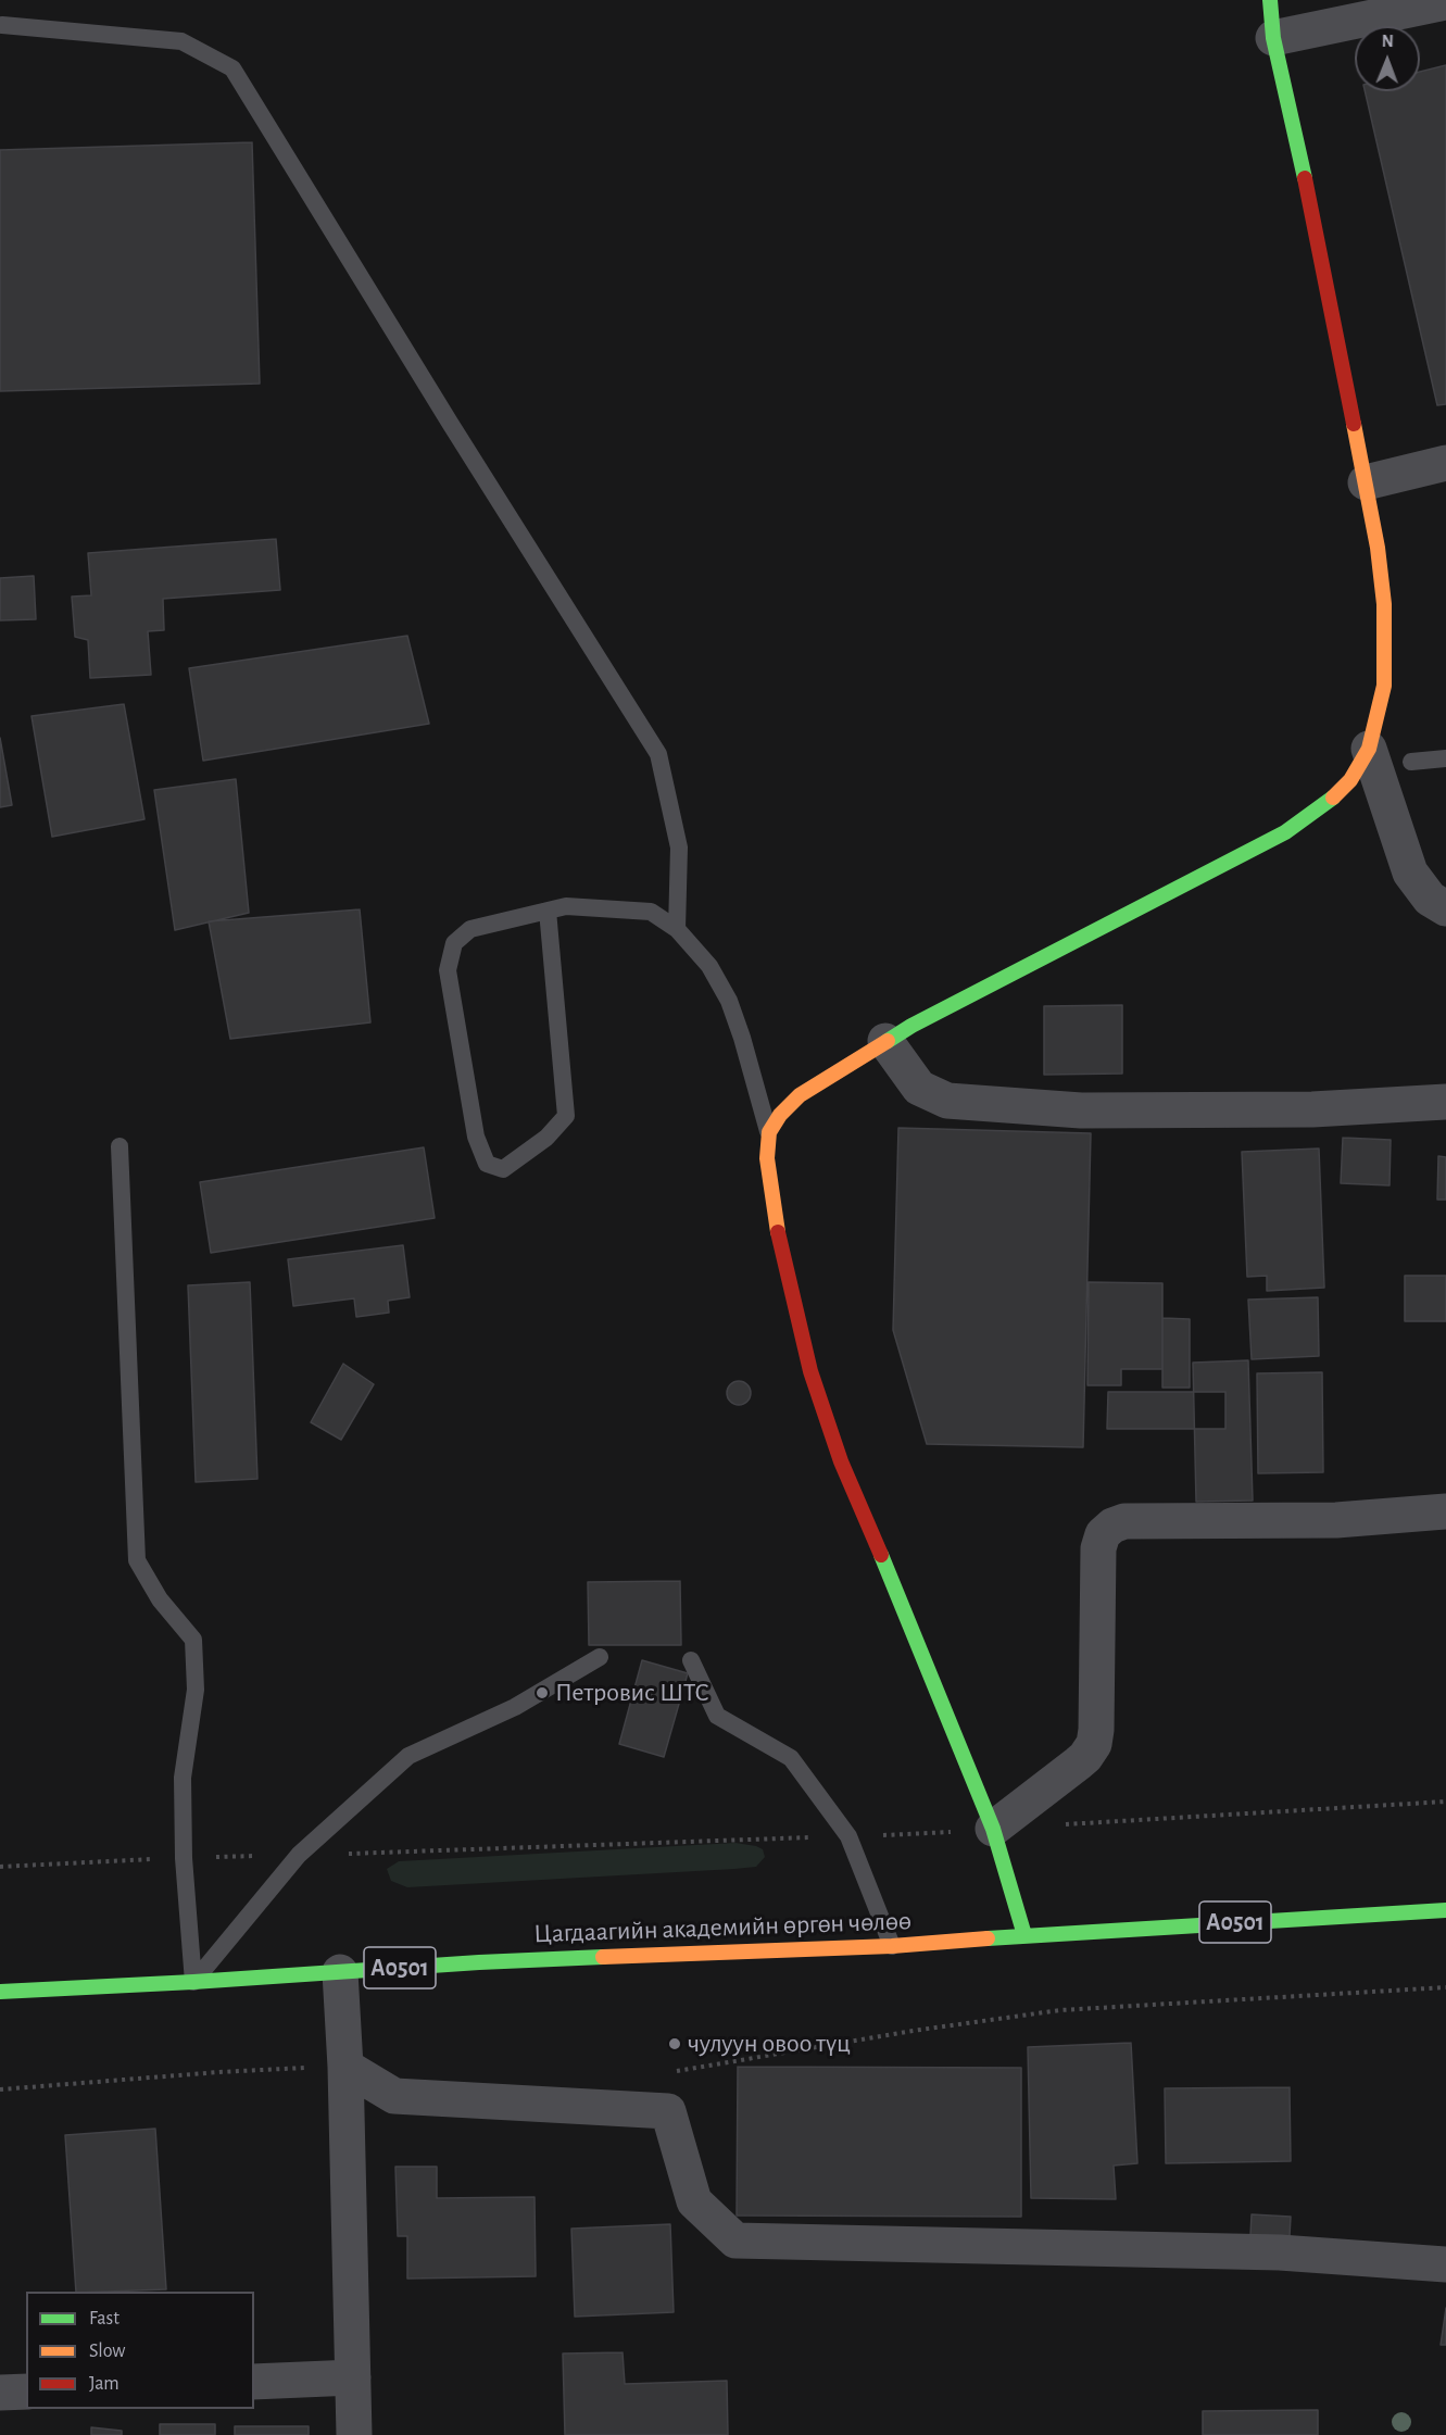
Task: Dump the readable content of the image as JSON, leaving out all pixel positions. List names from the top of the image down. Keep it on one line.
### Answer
{"streets":{"main road":["A0501","Цагдаагийн академийн өргөн чөлөө"]},"places":["Петровис ШТС","чулуун овоо түц"],"legend":["Fast","Slow","Jam"],"north":"top"}
